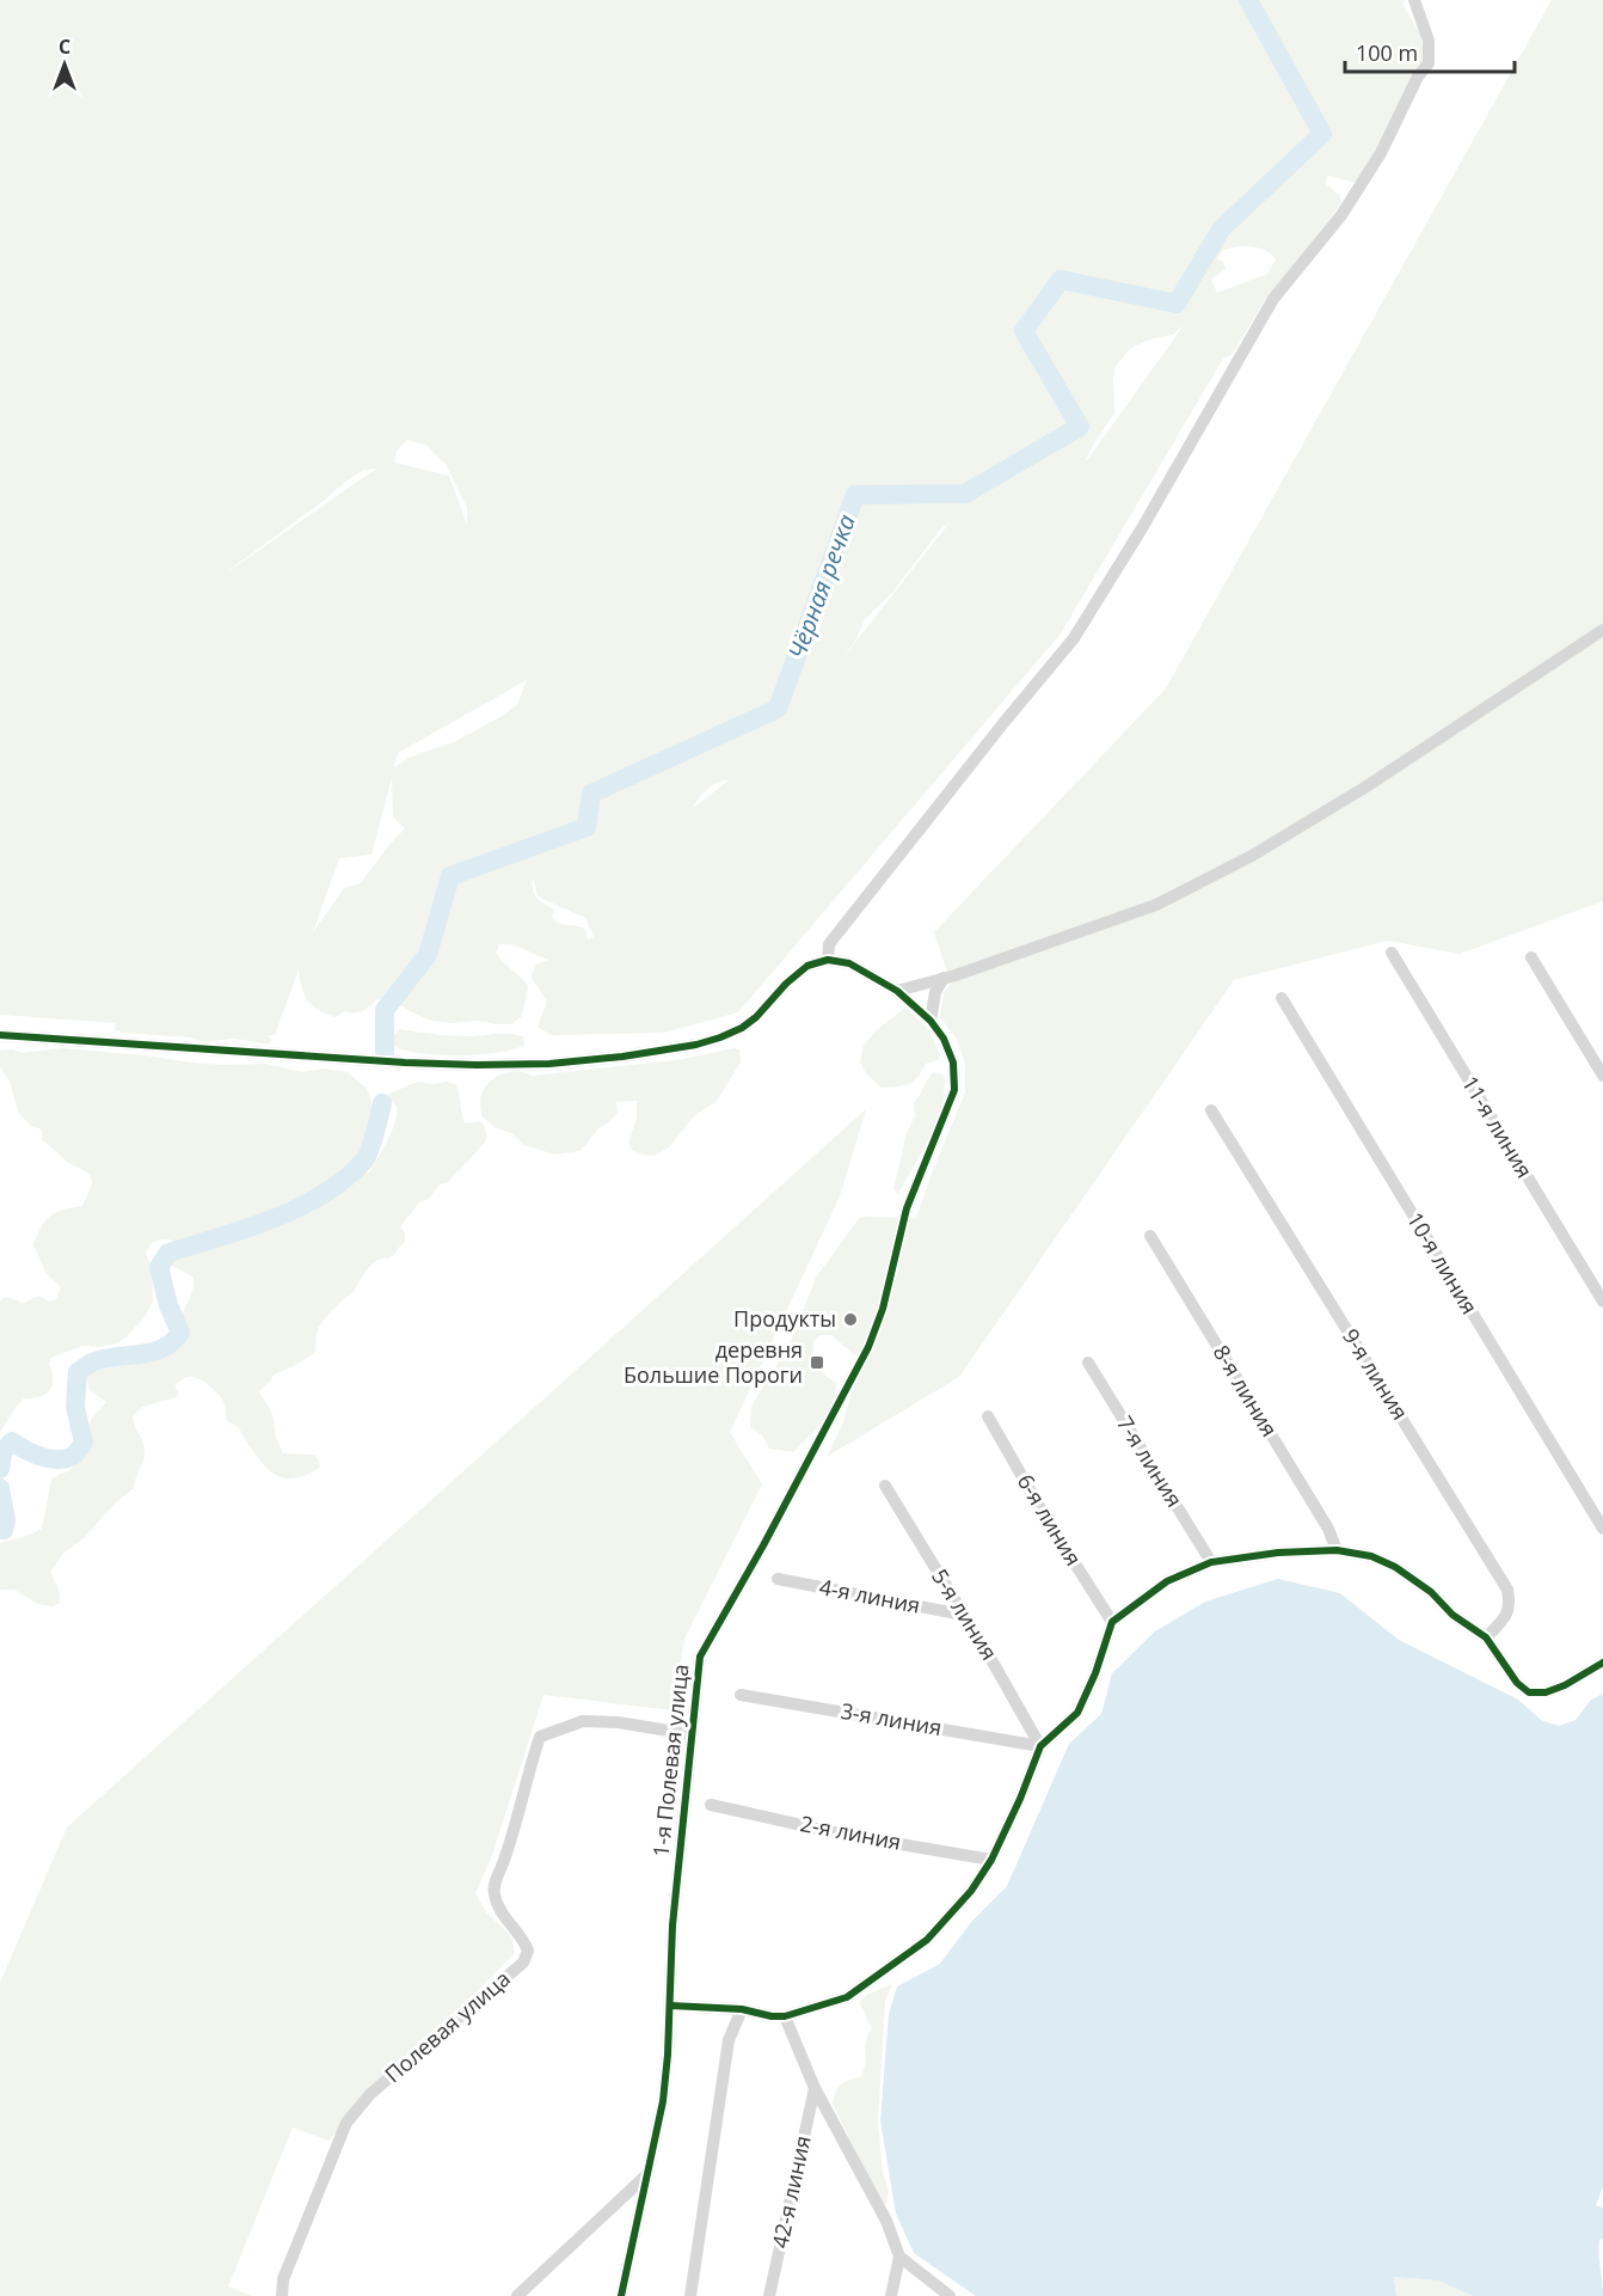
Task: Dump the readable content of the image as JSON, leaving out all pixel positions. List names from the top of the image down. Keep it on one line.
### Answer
{"streets":{"street":["11-я линия","10-я линия","9-я линия","8-я линия","7-я линия","6-я линия","4-я линия","5-я линия","3-я линия","1-я Полевая улица","2-я линия","Полевая улица","42-я линия"]},"crossings":[["4-я линия","5-я линия"],["5-я линия","3-я линия"],["1-я Полевая улица","Полевая улица"]],"water":["Чёрная речка"],"places":{"other":["Продукты"],"transit":["деревня Большие Пороги"]},"scale_bar":"100 m","north":"top"}
